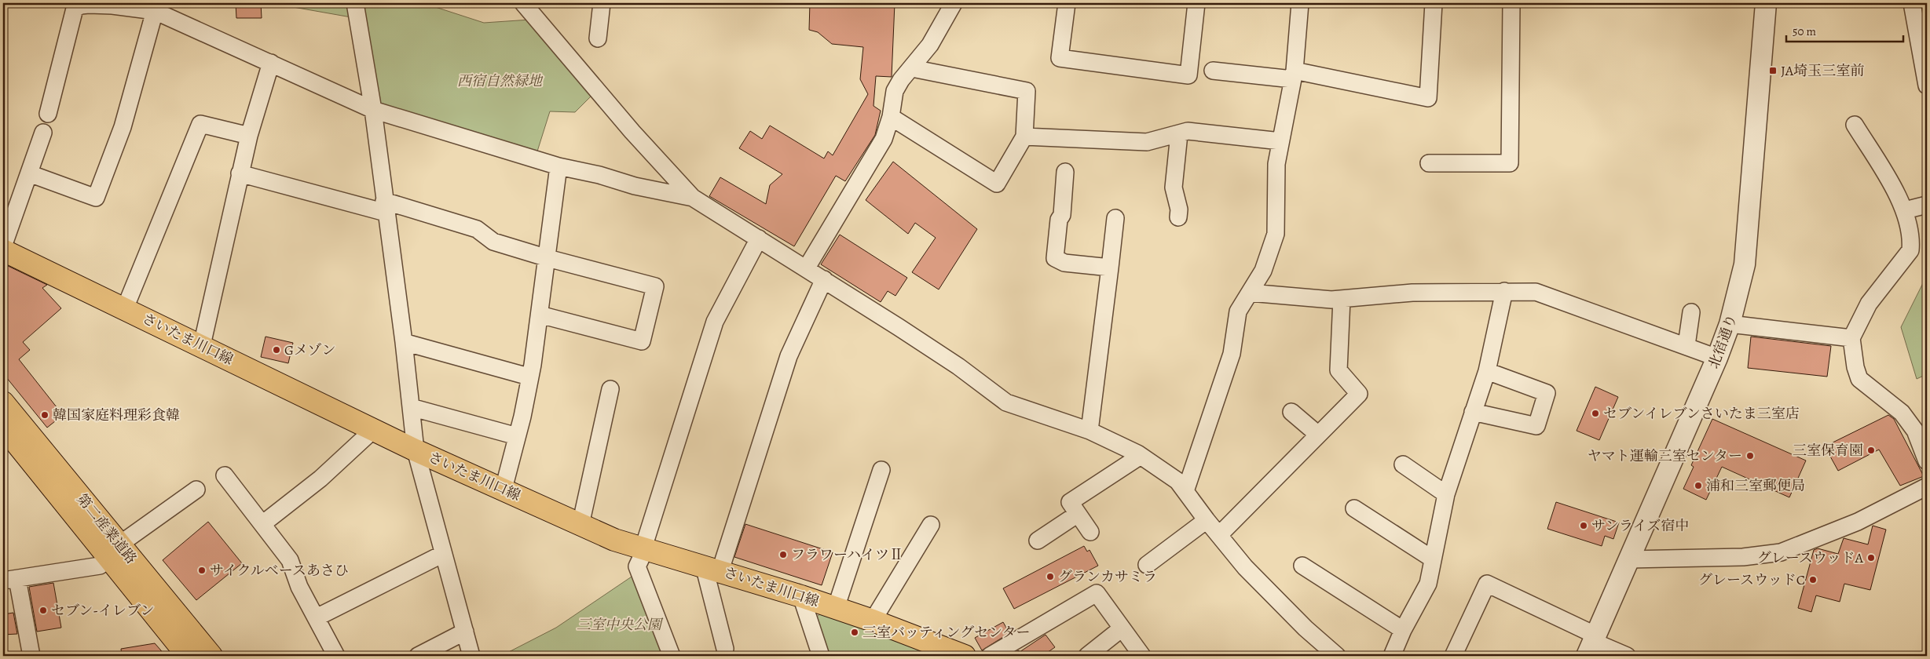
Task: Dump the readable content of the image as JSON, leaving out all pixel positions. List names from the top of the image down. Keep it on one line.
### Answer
{"streets":{"main road":["さいたま川口線","第二産業道路"],"street":["北宿通り"]},"parks":["西宿自然緑地","三室中央公園"],"places":{"transit":["JA埼玉三室前"],"other":["Gメゾン","セブンイレブンさいたま三室店","韓国家庭料理彩食韓","三室保育園","ヤマト運輸三室センター","浦和三室郵便局","サンライズ宿中","フラワーハイツⅡ","グレースウッドA","サイクルベースあさひ","グランカサミラ","グレースウッドC","セブン-イレブン","三室バッティングセンター"]},"scale_bar":"50 m"}
